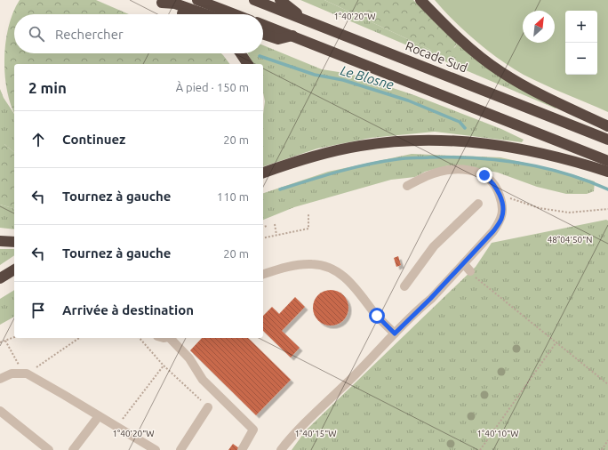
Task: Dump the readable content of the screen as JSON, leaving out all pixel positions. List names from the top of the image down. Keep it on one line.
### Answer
{"streets":{"highway":["Rocade Sud"]},"water":["Le Blosne"],"north":"top right","page":{"map_buttons":["+","−"],"search":"Rechercher","heading":["2 min","À pied · 150 m"],"list":[["Continuez","20 m"],["Tournez à gauche","110 m"],["Tournez à gauche","20 m"],"Arrivée à destination"]},"coordinates":["1°40'20\"W","48°04'50\"N","1°40'15\"W","1°40'10\"W"]}
